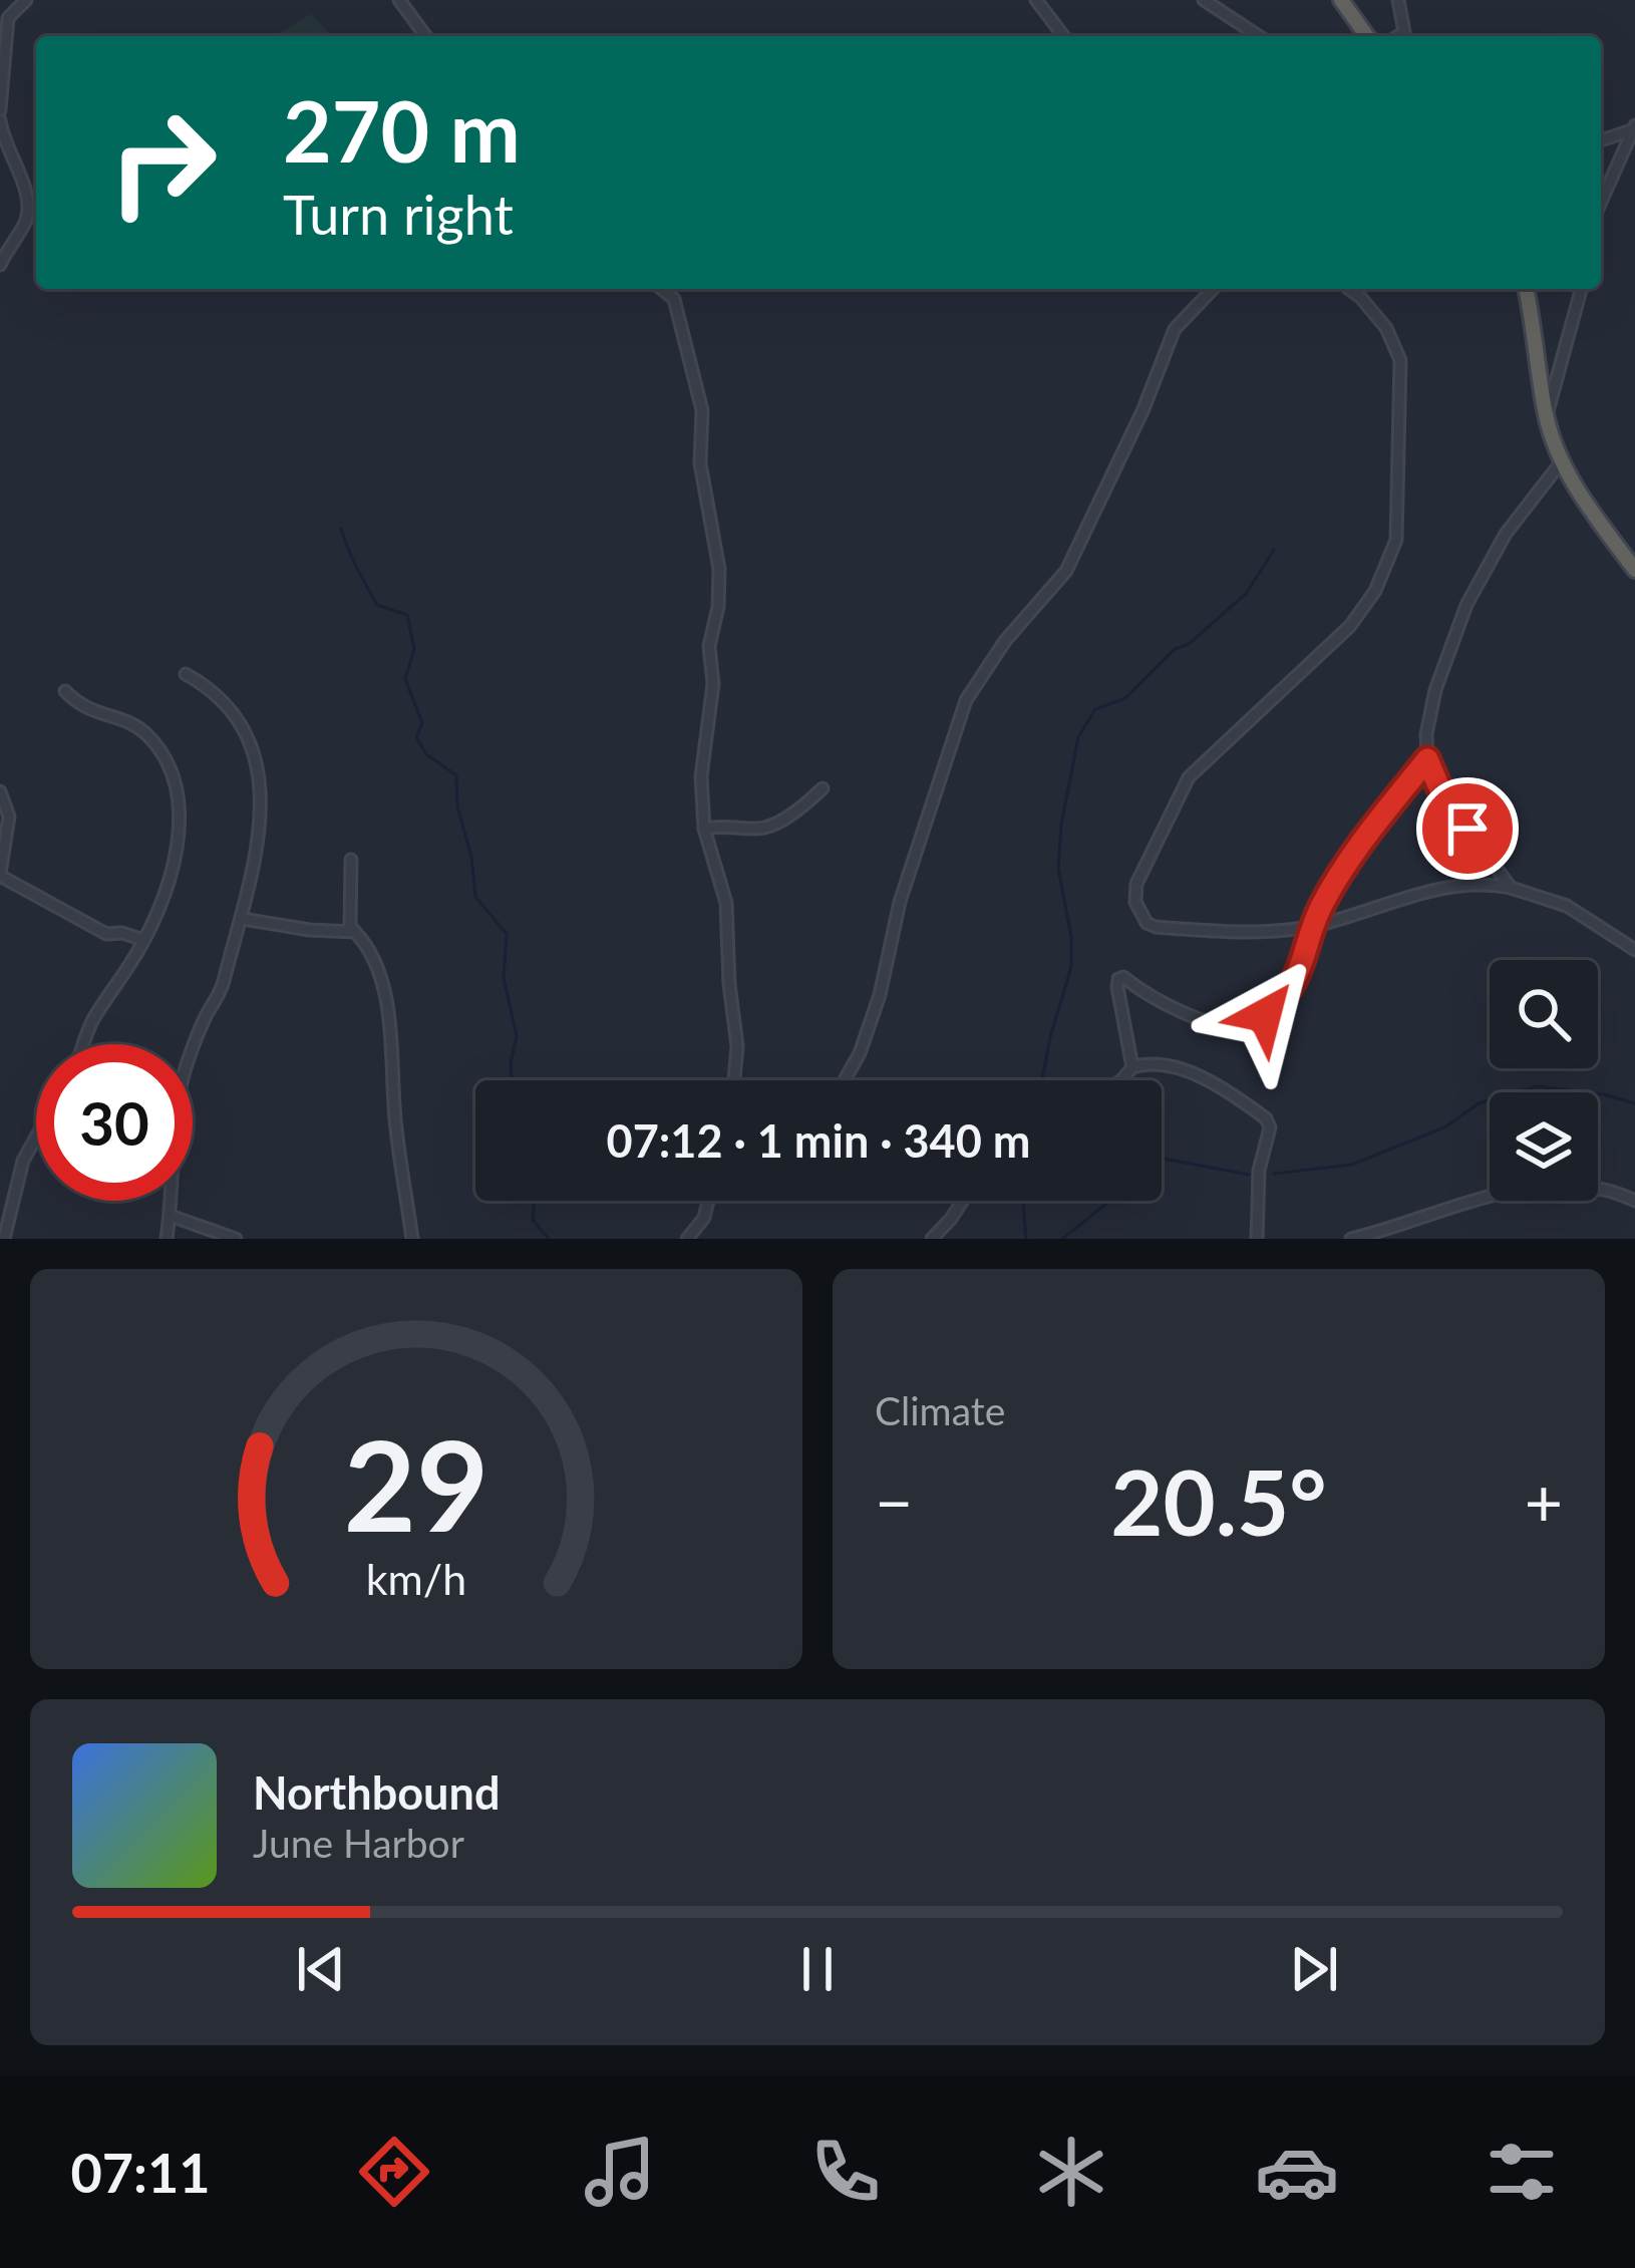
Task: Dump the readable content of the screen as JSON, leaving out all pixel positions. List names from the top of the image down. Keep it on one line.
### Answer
{"page":{"turn":["270 m","Turn right"],"limit":"30","trip":"07:12 · 1 min · 340 m","tile":"Climate","heat":["−","20.5°","+"],"song":["Northbound","June Harbor"],"tabs":"07:11","gauge":["29","km/h"]}}
